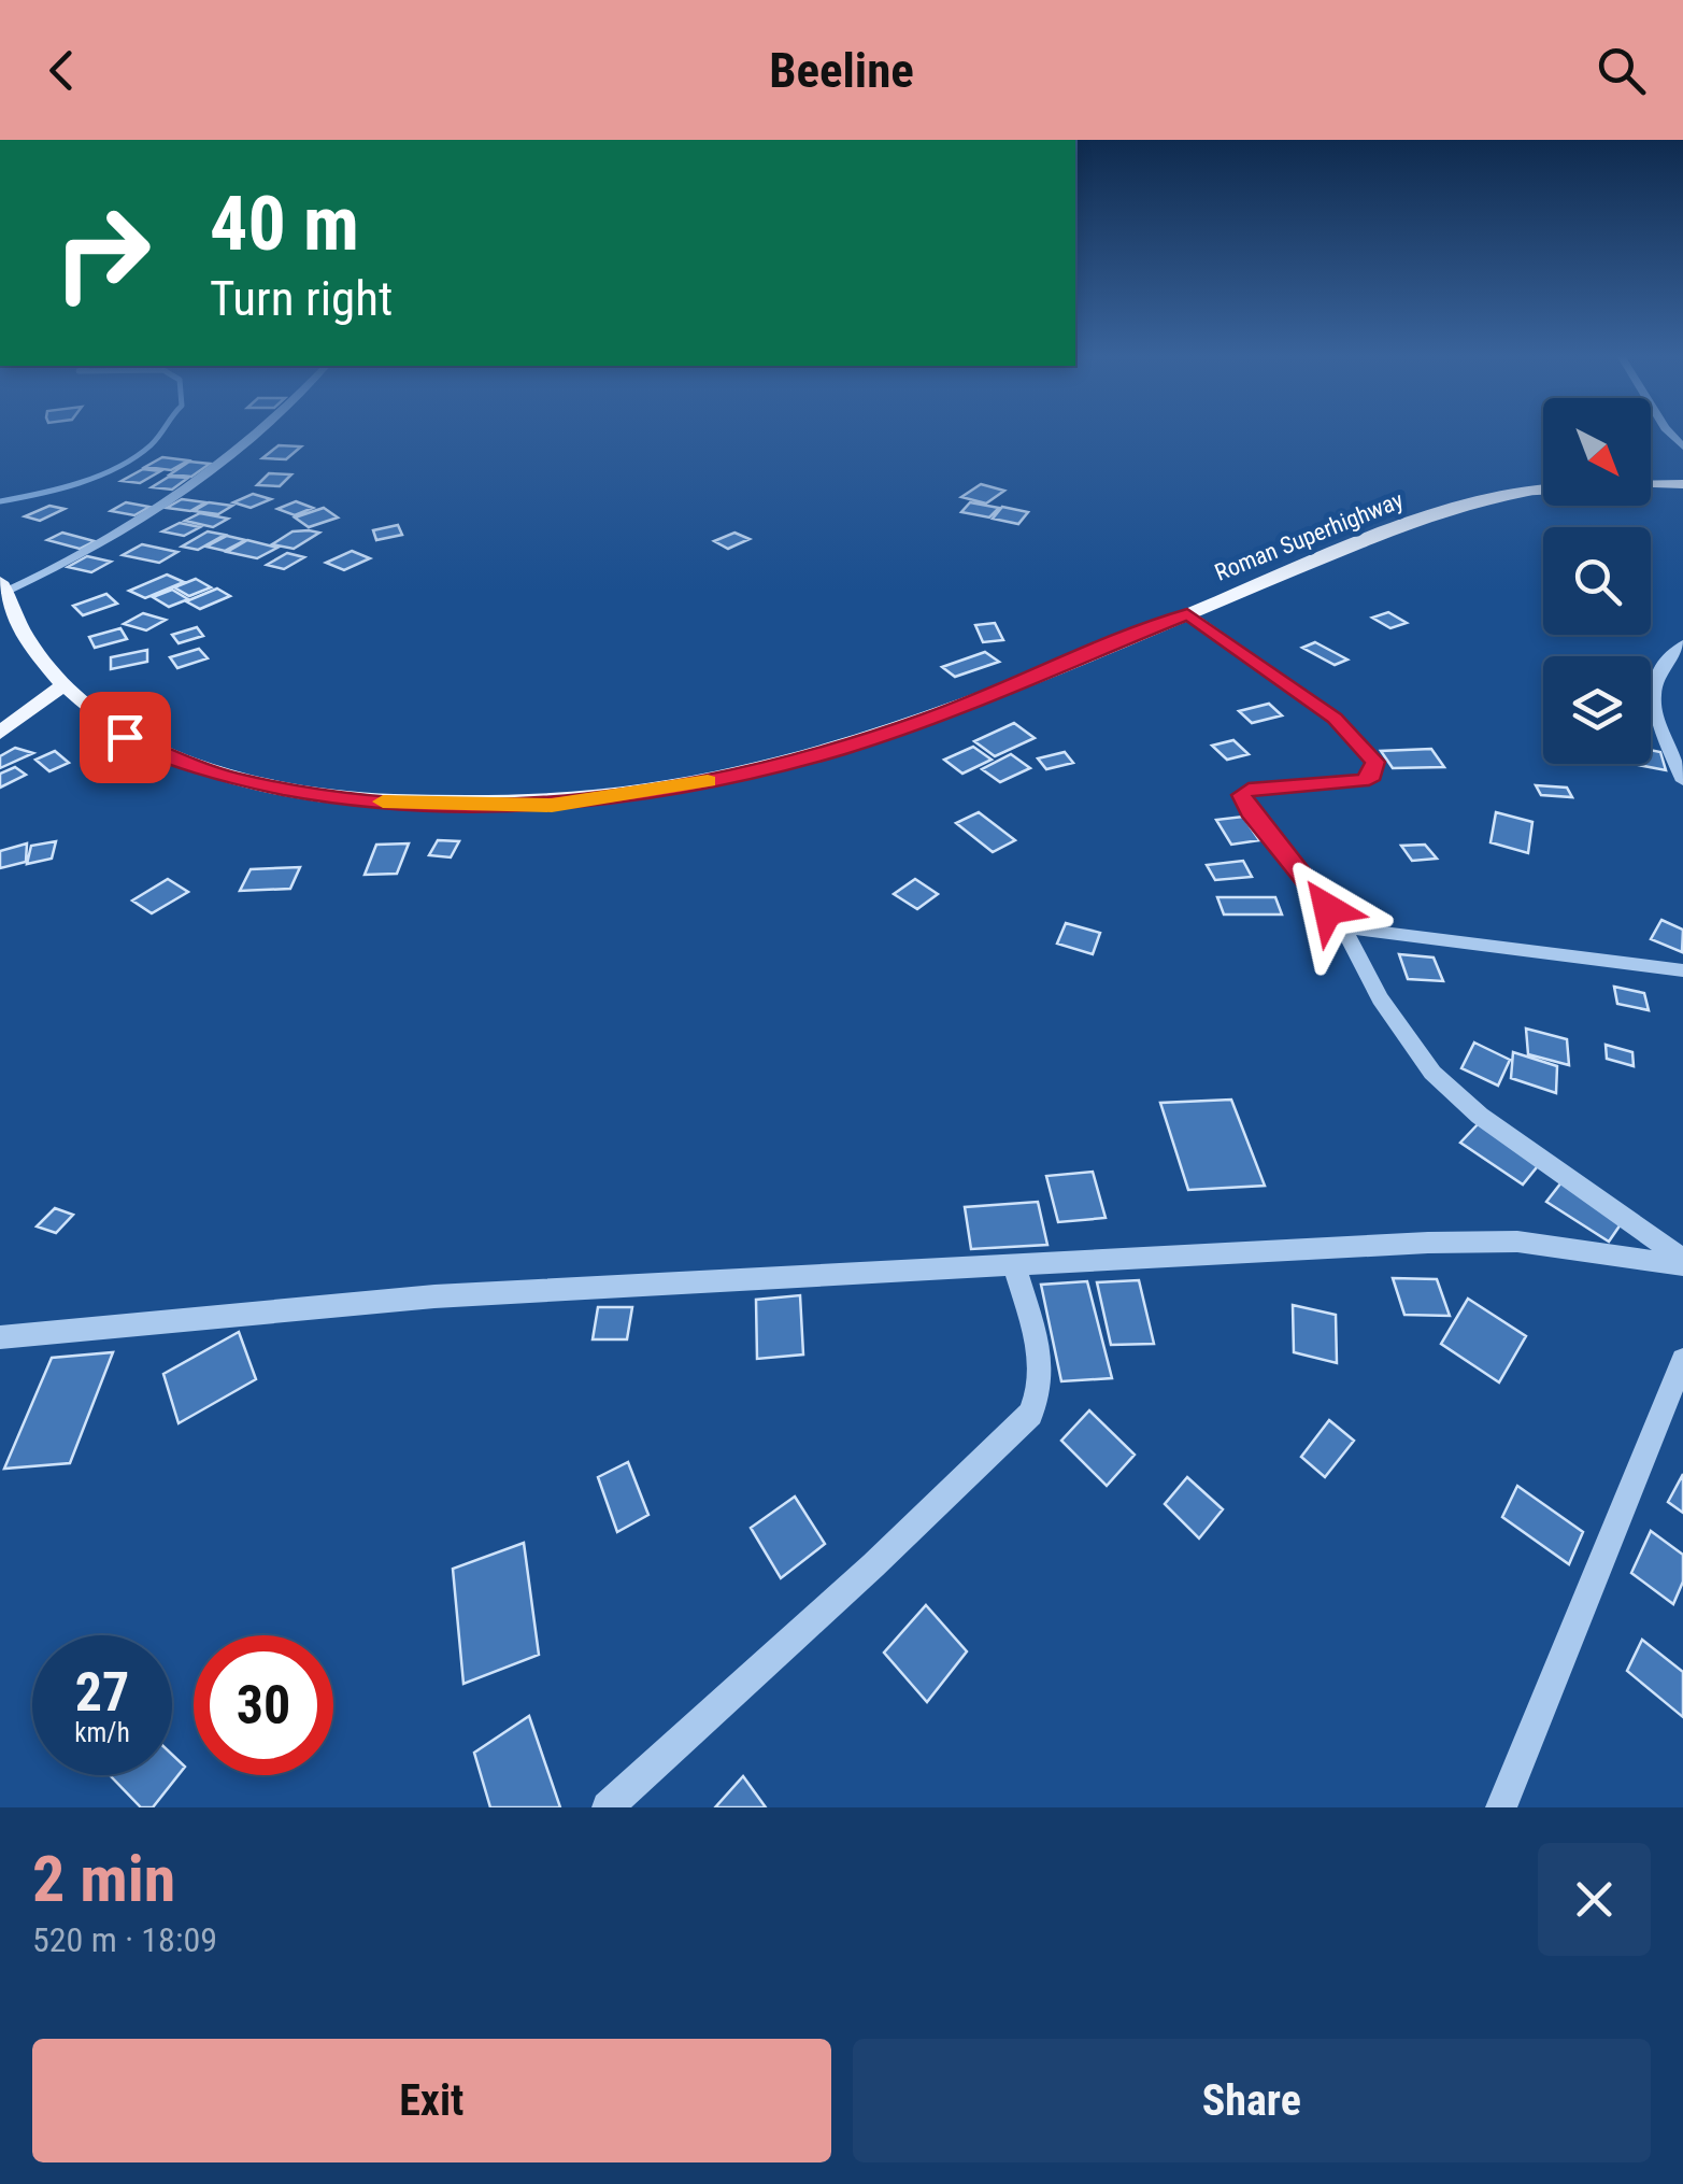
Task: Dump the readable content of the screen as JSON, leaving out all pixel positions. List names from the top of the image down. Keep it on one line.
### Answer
{"streets":{"main road":["Roman Superhighway"]},"north":"bottom right","page":{"header":"Beeline","turn":["40 m","Turn right"],"speed":"27 km/h","limit":"30","heading":["2 min","520 m · 18:09"],"buttons":["Exit","Share"]}}
